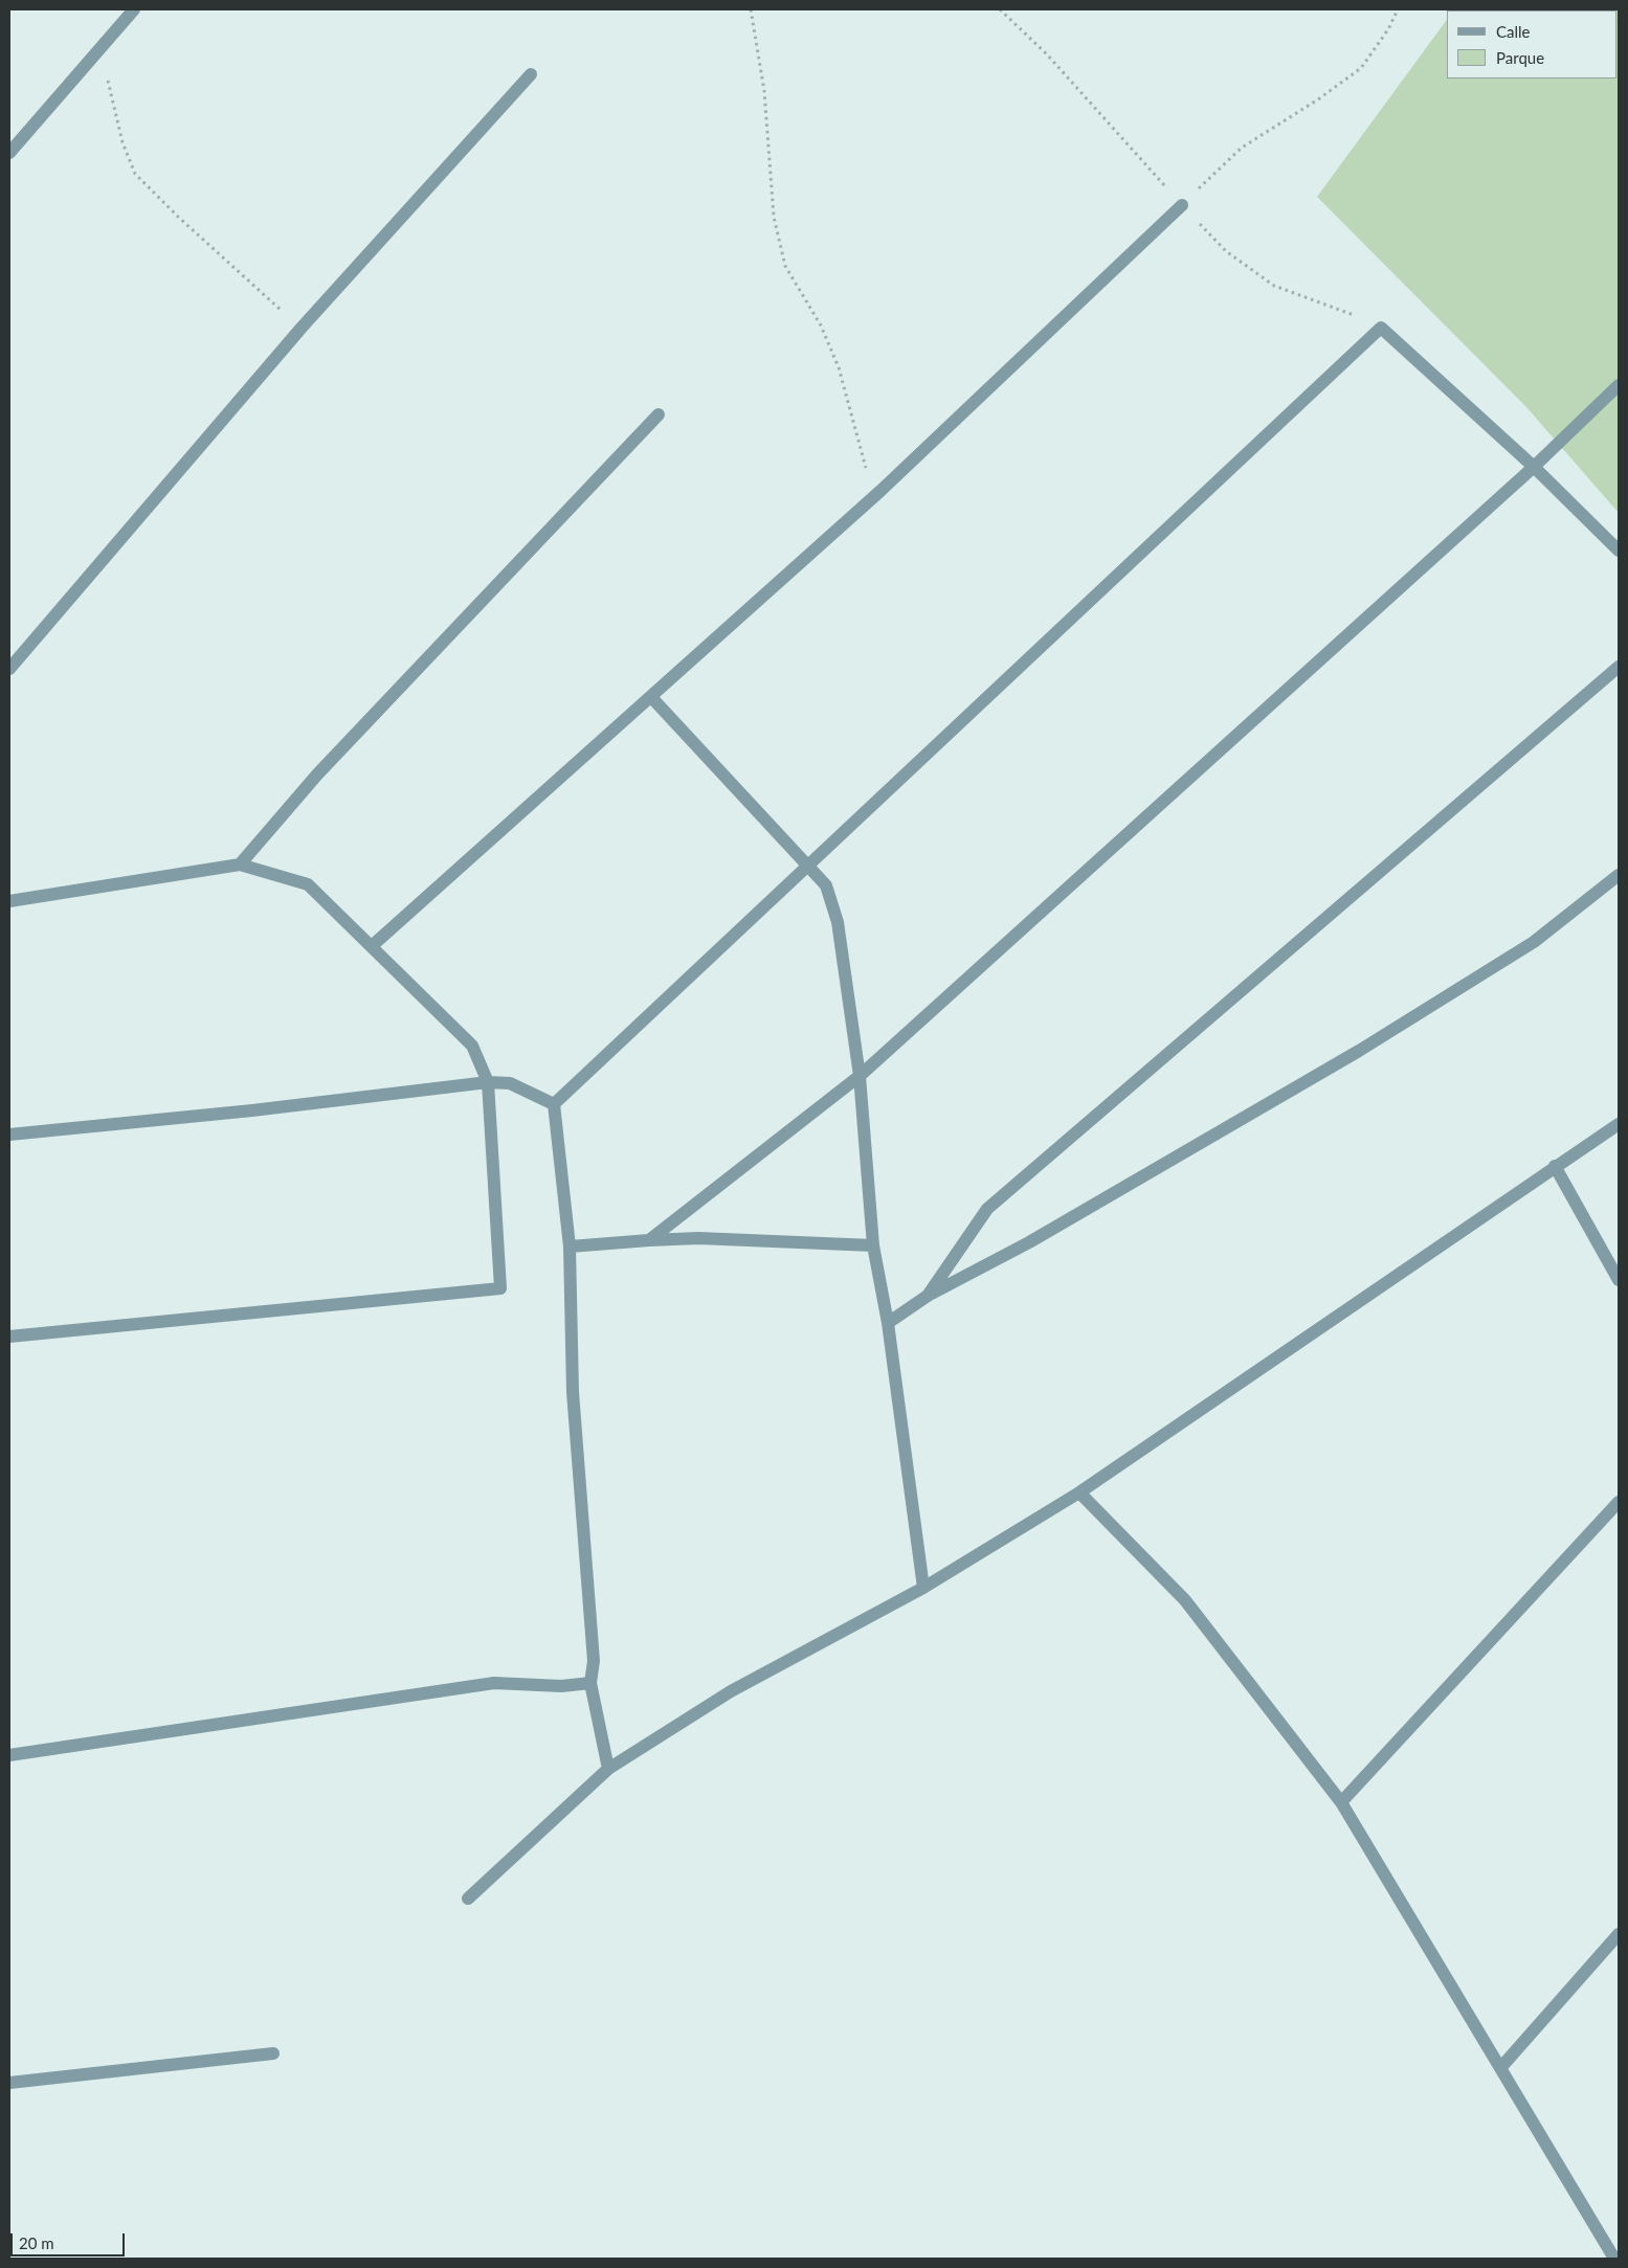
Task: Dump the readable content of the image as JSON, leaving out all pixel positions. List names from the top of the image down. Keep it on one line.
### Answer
{"legend":["Calle","Parque"],"scale_bar":"20 m"}
